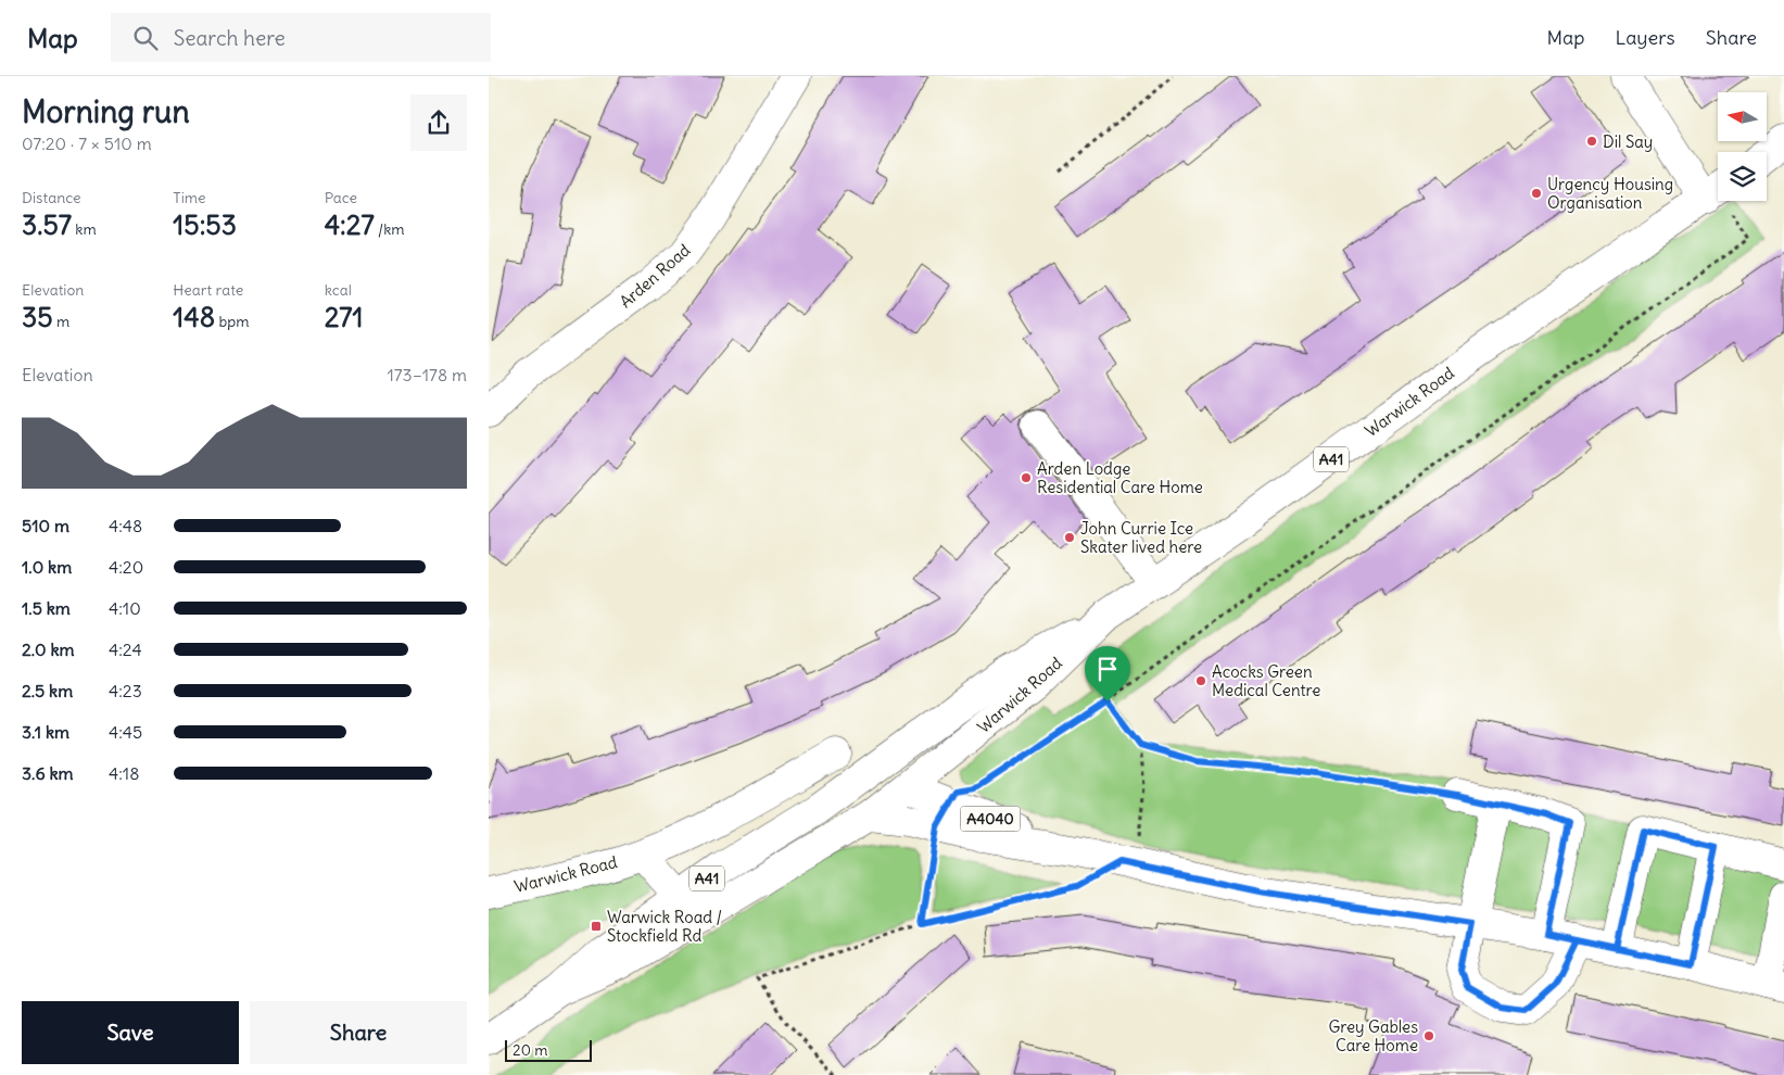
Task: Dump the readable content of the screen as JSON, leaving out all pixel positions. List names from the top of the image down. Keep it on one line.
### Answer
{"streets":{"main road":["Arden Road","Warwick Road","A41","A4040"]},"crossings":[["Warwick Road","A41"],["Warwick Road","A4040"]],"places":{"other":["Dil Say","Urgency Housing Organisation","Arden Lodge Residential Care Home","John Currie Ice Skater lived here","Acocks Green Medical Centre","Grey Gables Care Home"],"transit":["Warwick Road / Stockfield Rd"]},"scale_bar":"20 m","north":"left","page":{"header":"Map","search":"Search here","nav":["Map","Layers","Share"],"heading":["Morning run","07:20 · 7 × 510 m"],"stats":[["Distance","3.57 km"],["Time","15:53"],["Pace","4:27 /km"],["Elevation","35 m"],["Heart rate","148 bpm"],["kcal","271"]],"chart":["Elevation","173–178 m"],"list":[{"name":"510 m","note":"4:48"},{"name":"1.0 km","note":"4:20"},{"name":"1.5 km","note":"4:10"},{"name":"2.0 km","note":"4:24"},{"name":"2.5 km","note":"4:23"},{"name":"3.1 km","note":"4:45"},{"name":"3.6 km","note":"4:18"}],"buttons":["Save","Share"],"scale":"20 m"}}
